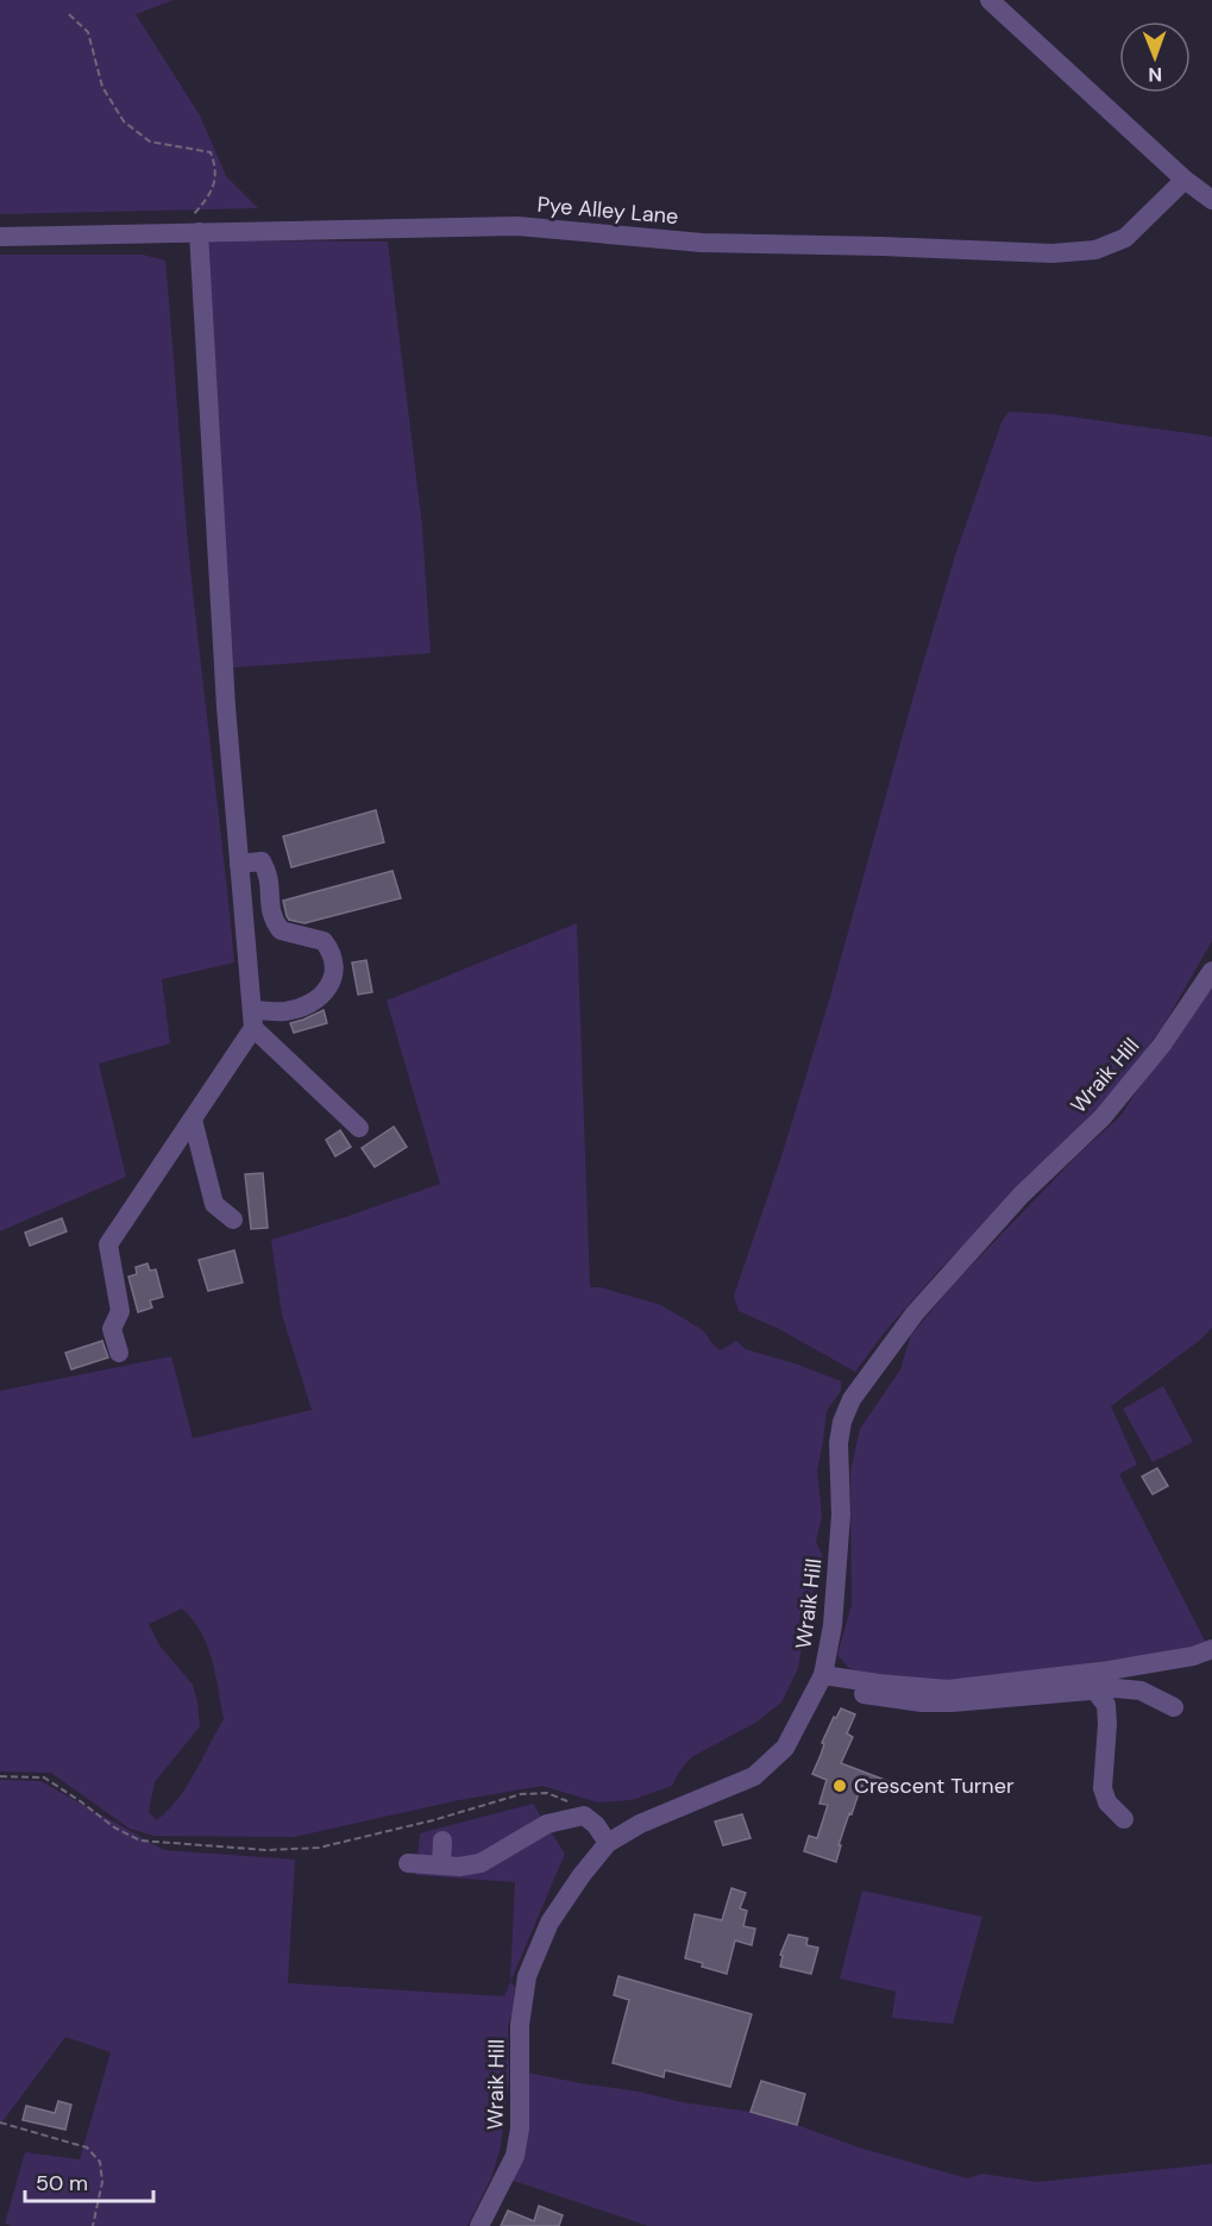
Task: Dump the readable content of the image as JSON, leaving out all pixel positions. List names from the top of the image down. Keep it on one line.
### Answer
{"streets":{"street":["Pye Alley Lane","Wraik Hill"]},"places":["Crescent Turner"],"scale_bar":"50 m","north":"bottom"}
